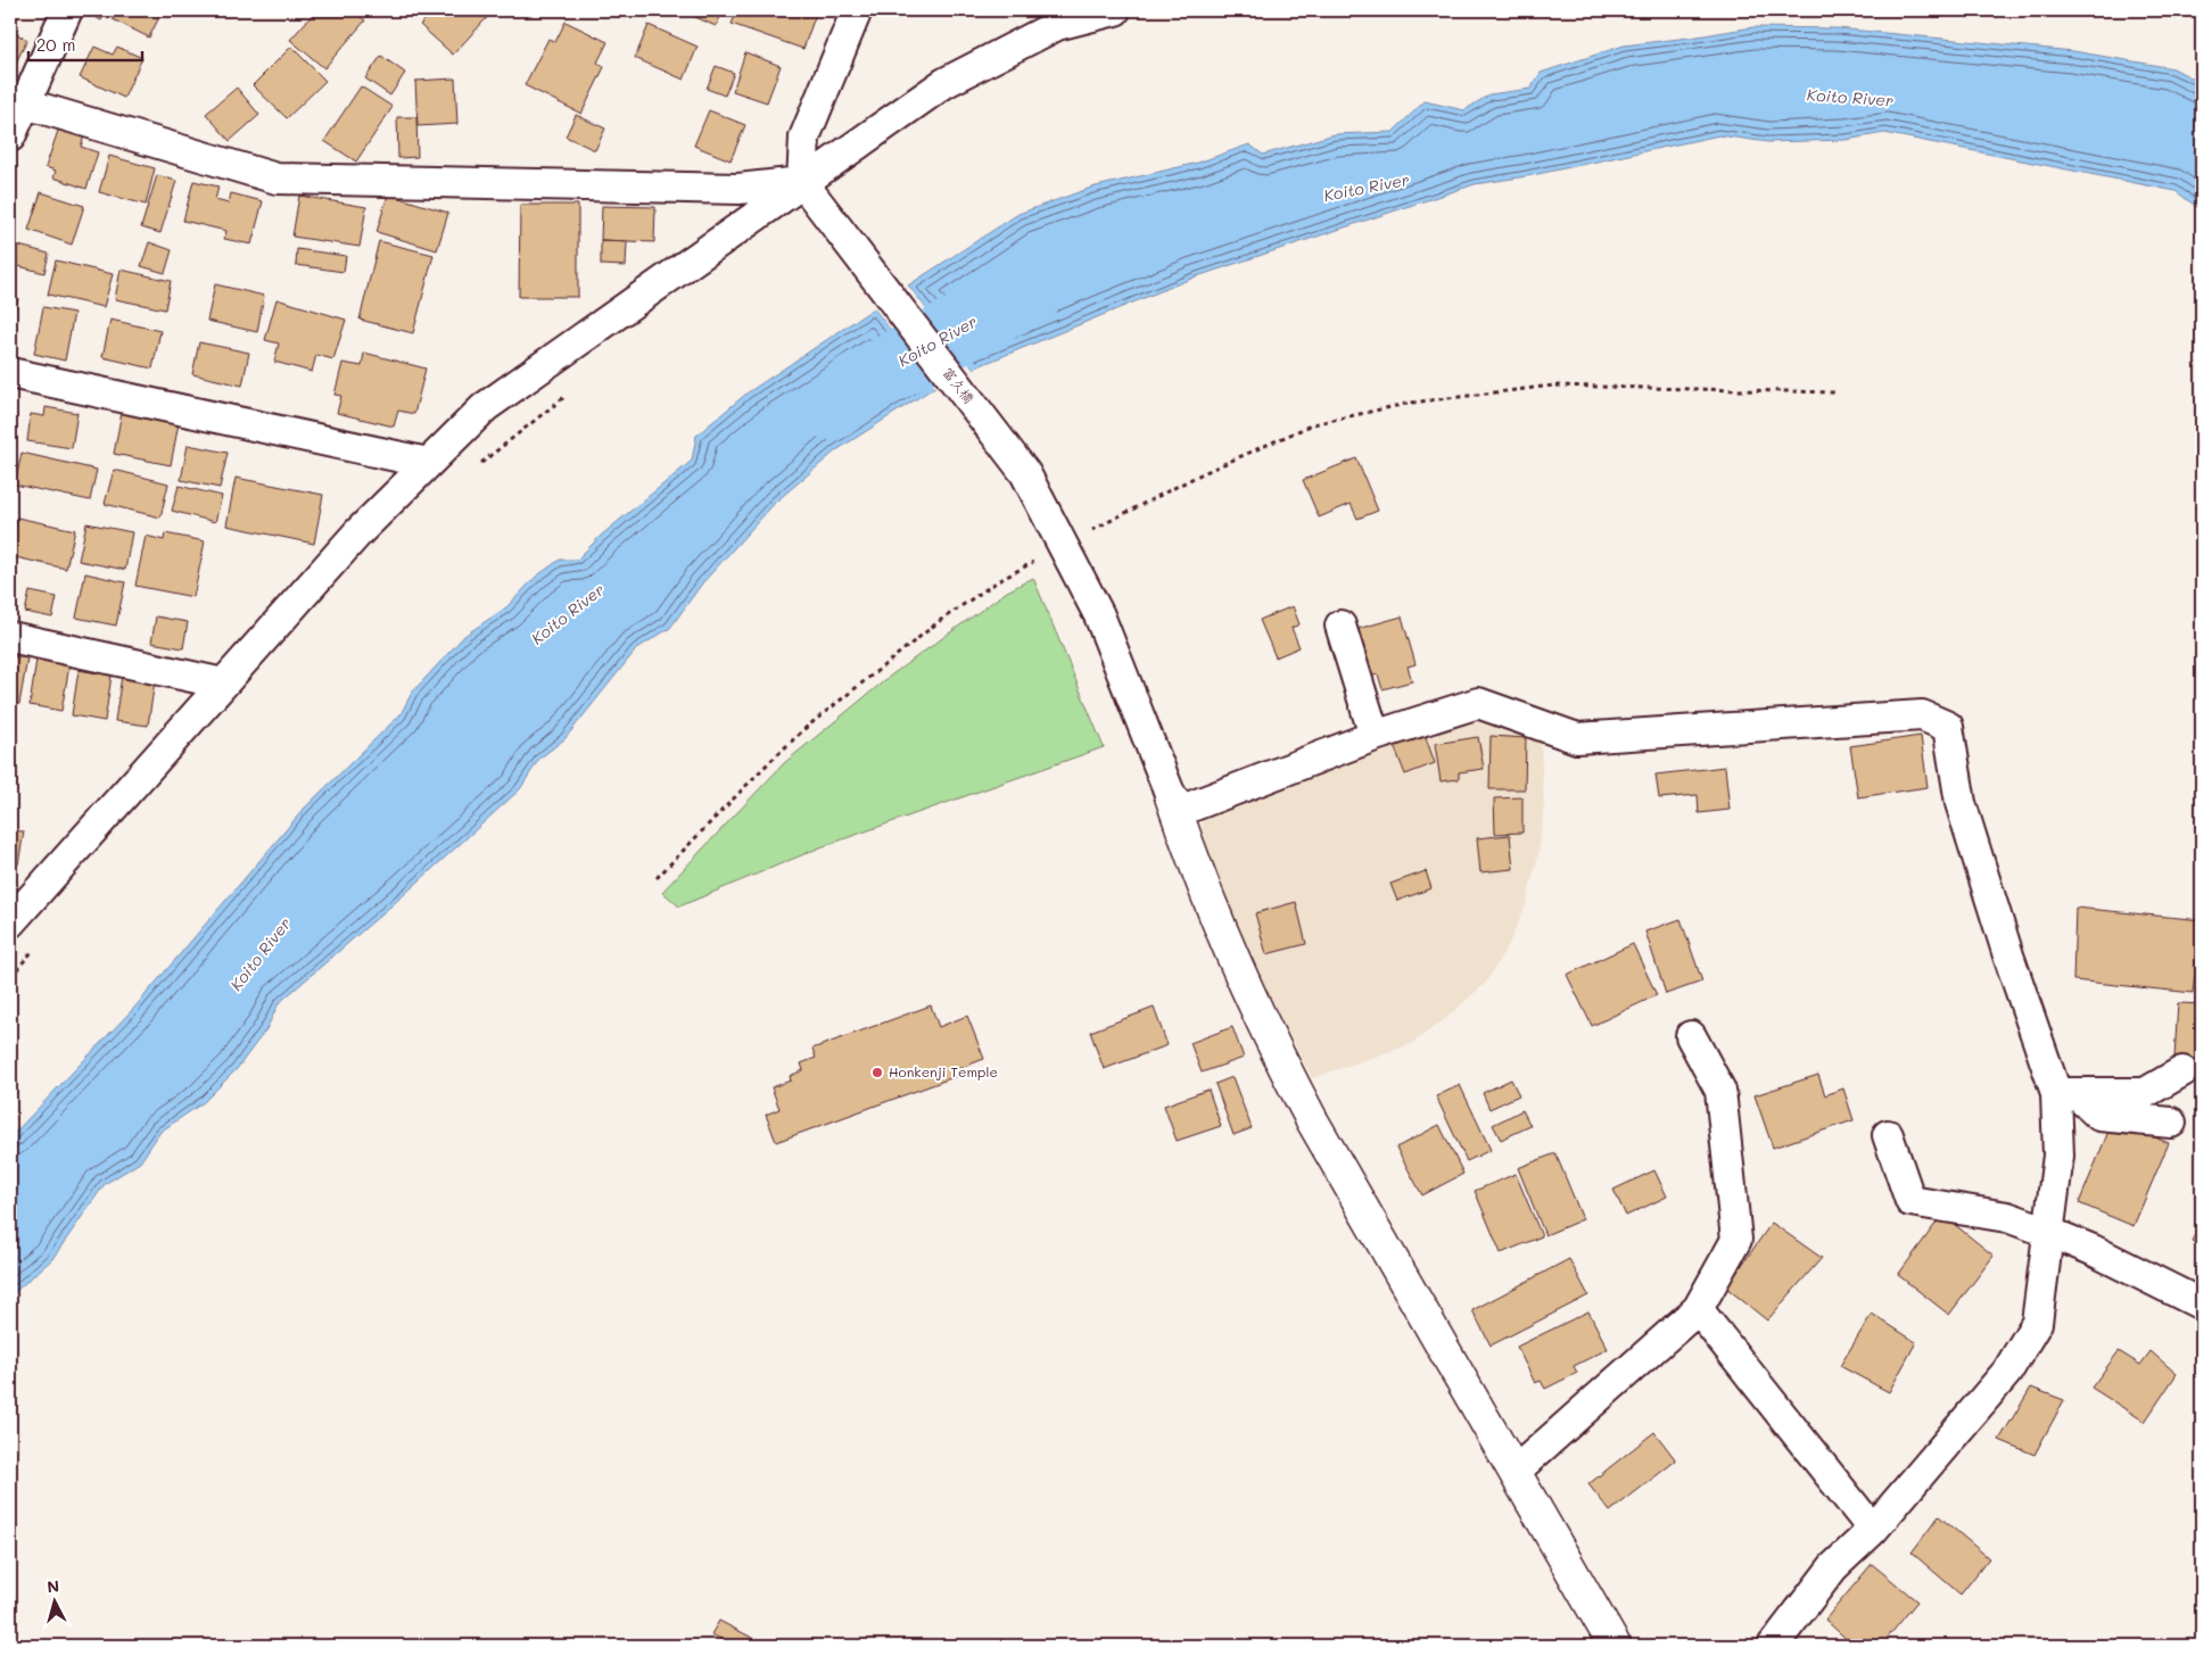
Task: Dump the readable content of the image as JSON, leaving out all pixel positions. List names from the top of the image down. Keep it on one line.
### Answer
{"streets":{"street":["富久橋"]},"water":["Koito River"],"places":["Honkenji Temple"],"scale_bar":"20 m","north":"top"}
